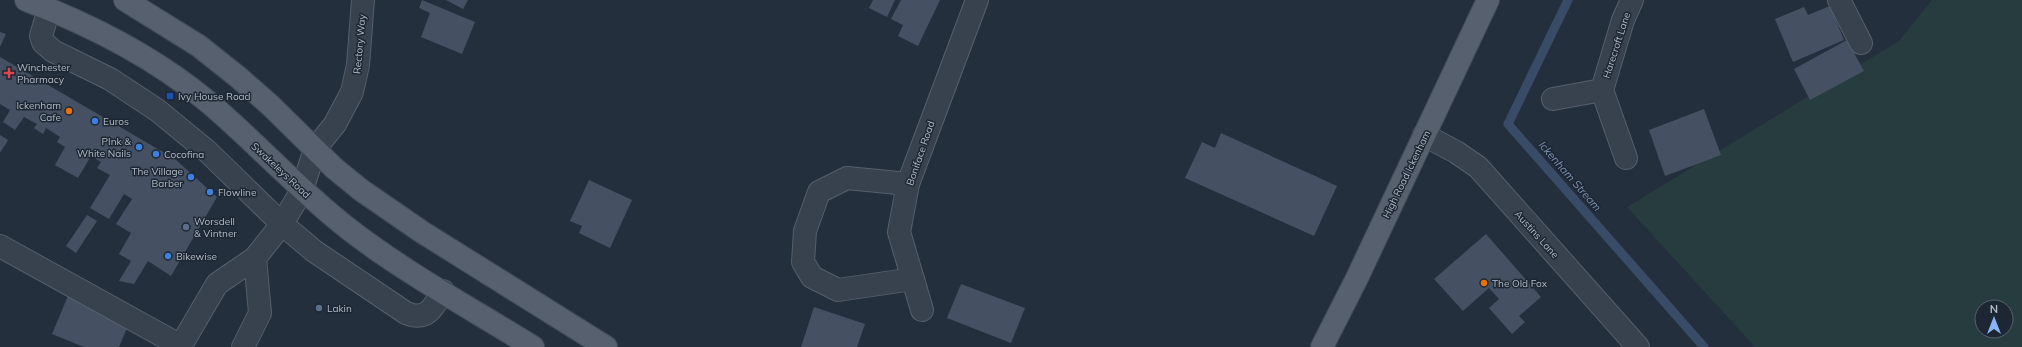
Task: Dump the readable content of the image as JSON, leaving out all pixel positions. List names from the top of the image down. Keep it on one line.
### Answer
{"streets":{"main road":["Swakeleys Road","High Road Ickenham"],"street":["Rectory Way","Harecroft Lane","Boniface Road","Austins Lane"]},"crossings":[["Rectory Way","Swakeleys Road"],["High Road Ickenham","Austins Lane"]],"water":["Ickenham Stream"],"places":{"health":["Winchester Pharmacy"],"transit":["Ivy House Road"],"other":["Ickenham Cafe","Euros","PInk & White Nails","Cocofina","The Village Barber","Flowline","Worsdell & Vintner","Bikewise","The Old Fox","Lakin"]},"north":"top"}
